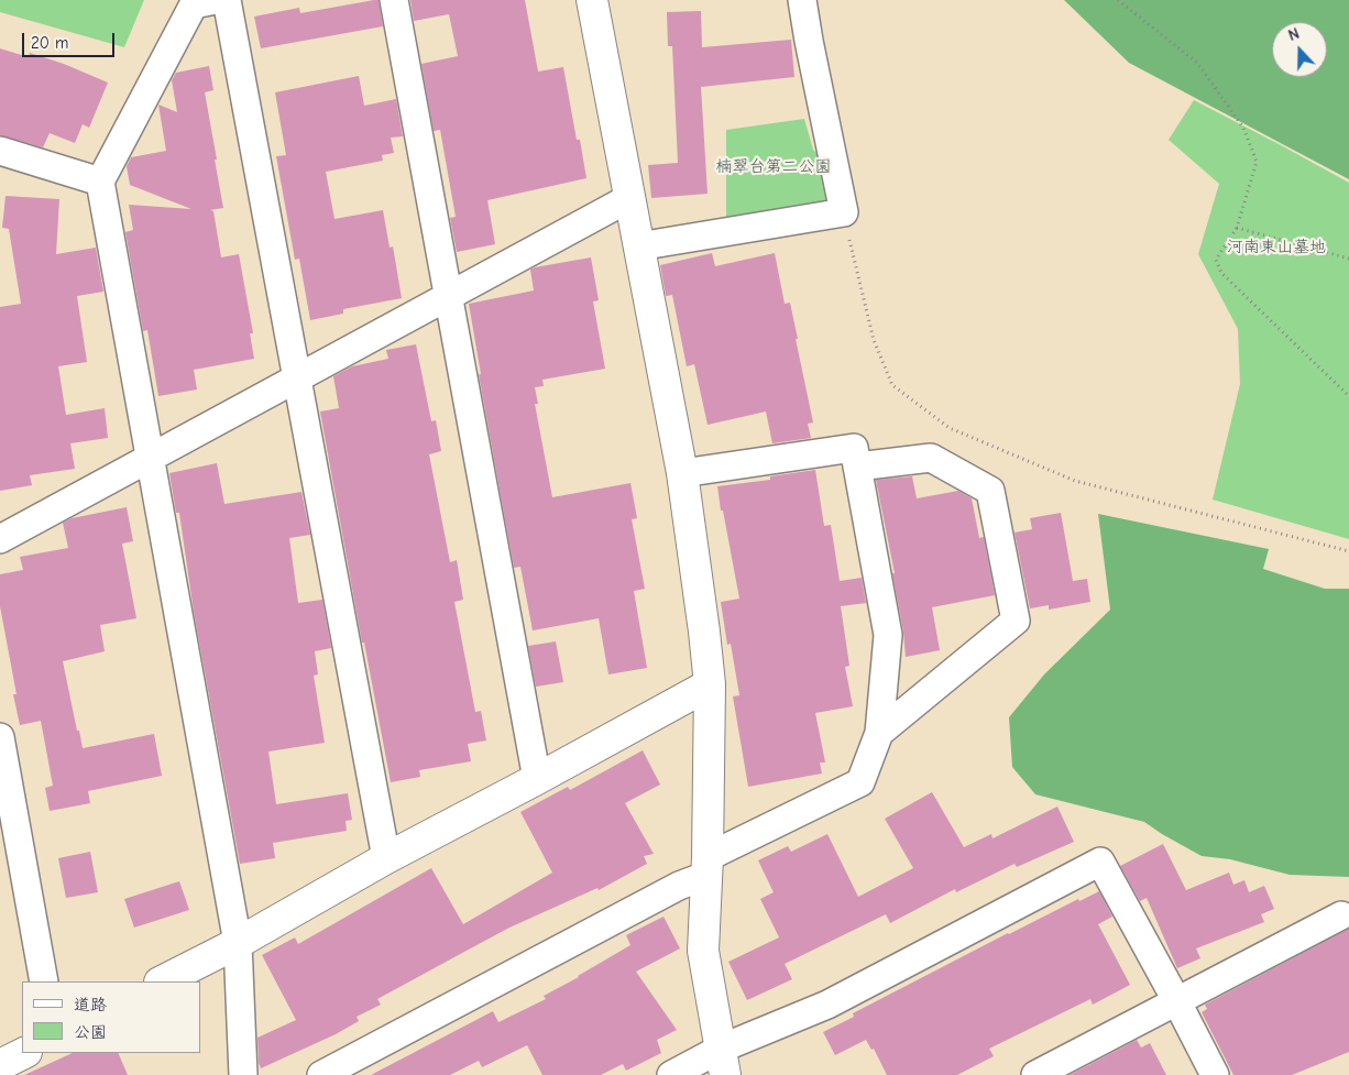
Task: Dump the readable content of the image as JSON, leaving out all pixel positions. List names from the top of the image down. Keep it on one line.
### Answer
{"parks":["楠翠台第二公園","河南東山墓地"],"legend":["道路","公園"],"scale_bar":"20 m","north":"top"}
